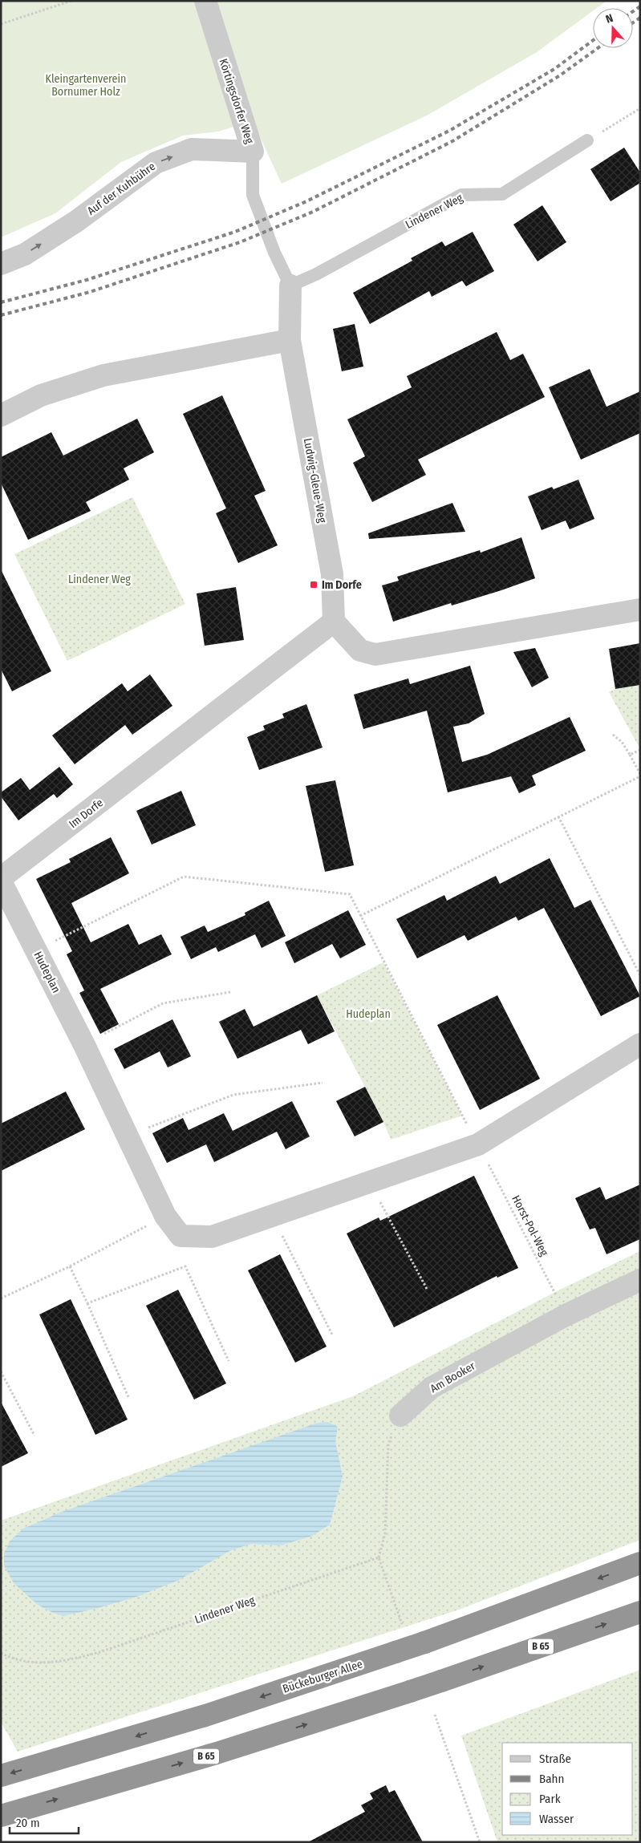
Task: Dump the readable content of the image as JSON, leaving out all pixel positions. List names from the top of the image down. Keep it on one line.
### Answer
{"streets":{"highway":["B 65","Bückeburger Allee"],"street":["Körtingsdorfer Weg","Auf der Kuhbühre","Ludwig-Gleue-Weg","Im Dorfe","Hudeplan","Am Booker"],"lane":["Lindener Weg"],"path":["Horst-Pol-Weg"]},"crossings":[["Körtingsdorfer Weg","Auf der Kuhbühre"],["Körtingsdorfer Weg","Lindener Weg"],["Körtingsdorfer Weg","Ludwig-Gleue-Weg"],["Ludwig-Gleue-Weg","Im Dorfe"],["Hudeplan","Horst-Pol-Weg"],["Horst-Pol-Weg","Am Booker"]],"parks":["Kleingartenverein Bornumer Holz","Lindener Weg","Hudeplan"],"places":{"transit":["Im Dorfe"]},"legend":["Straße","Bahn","Park","Wasser"],"scale_bar":"20 m","north":"top"}
